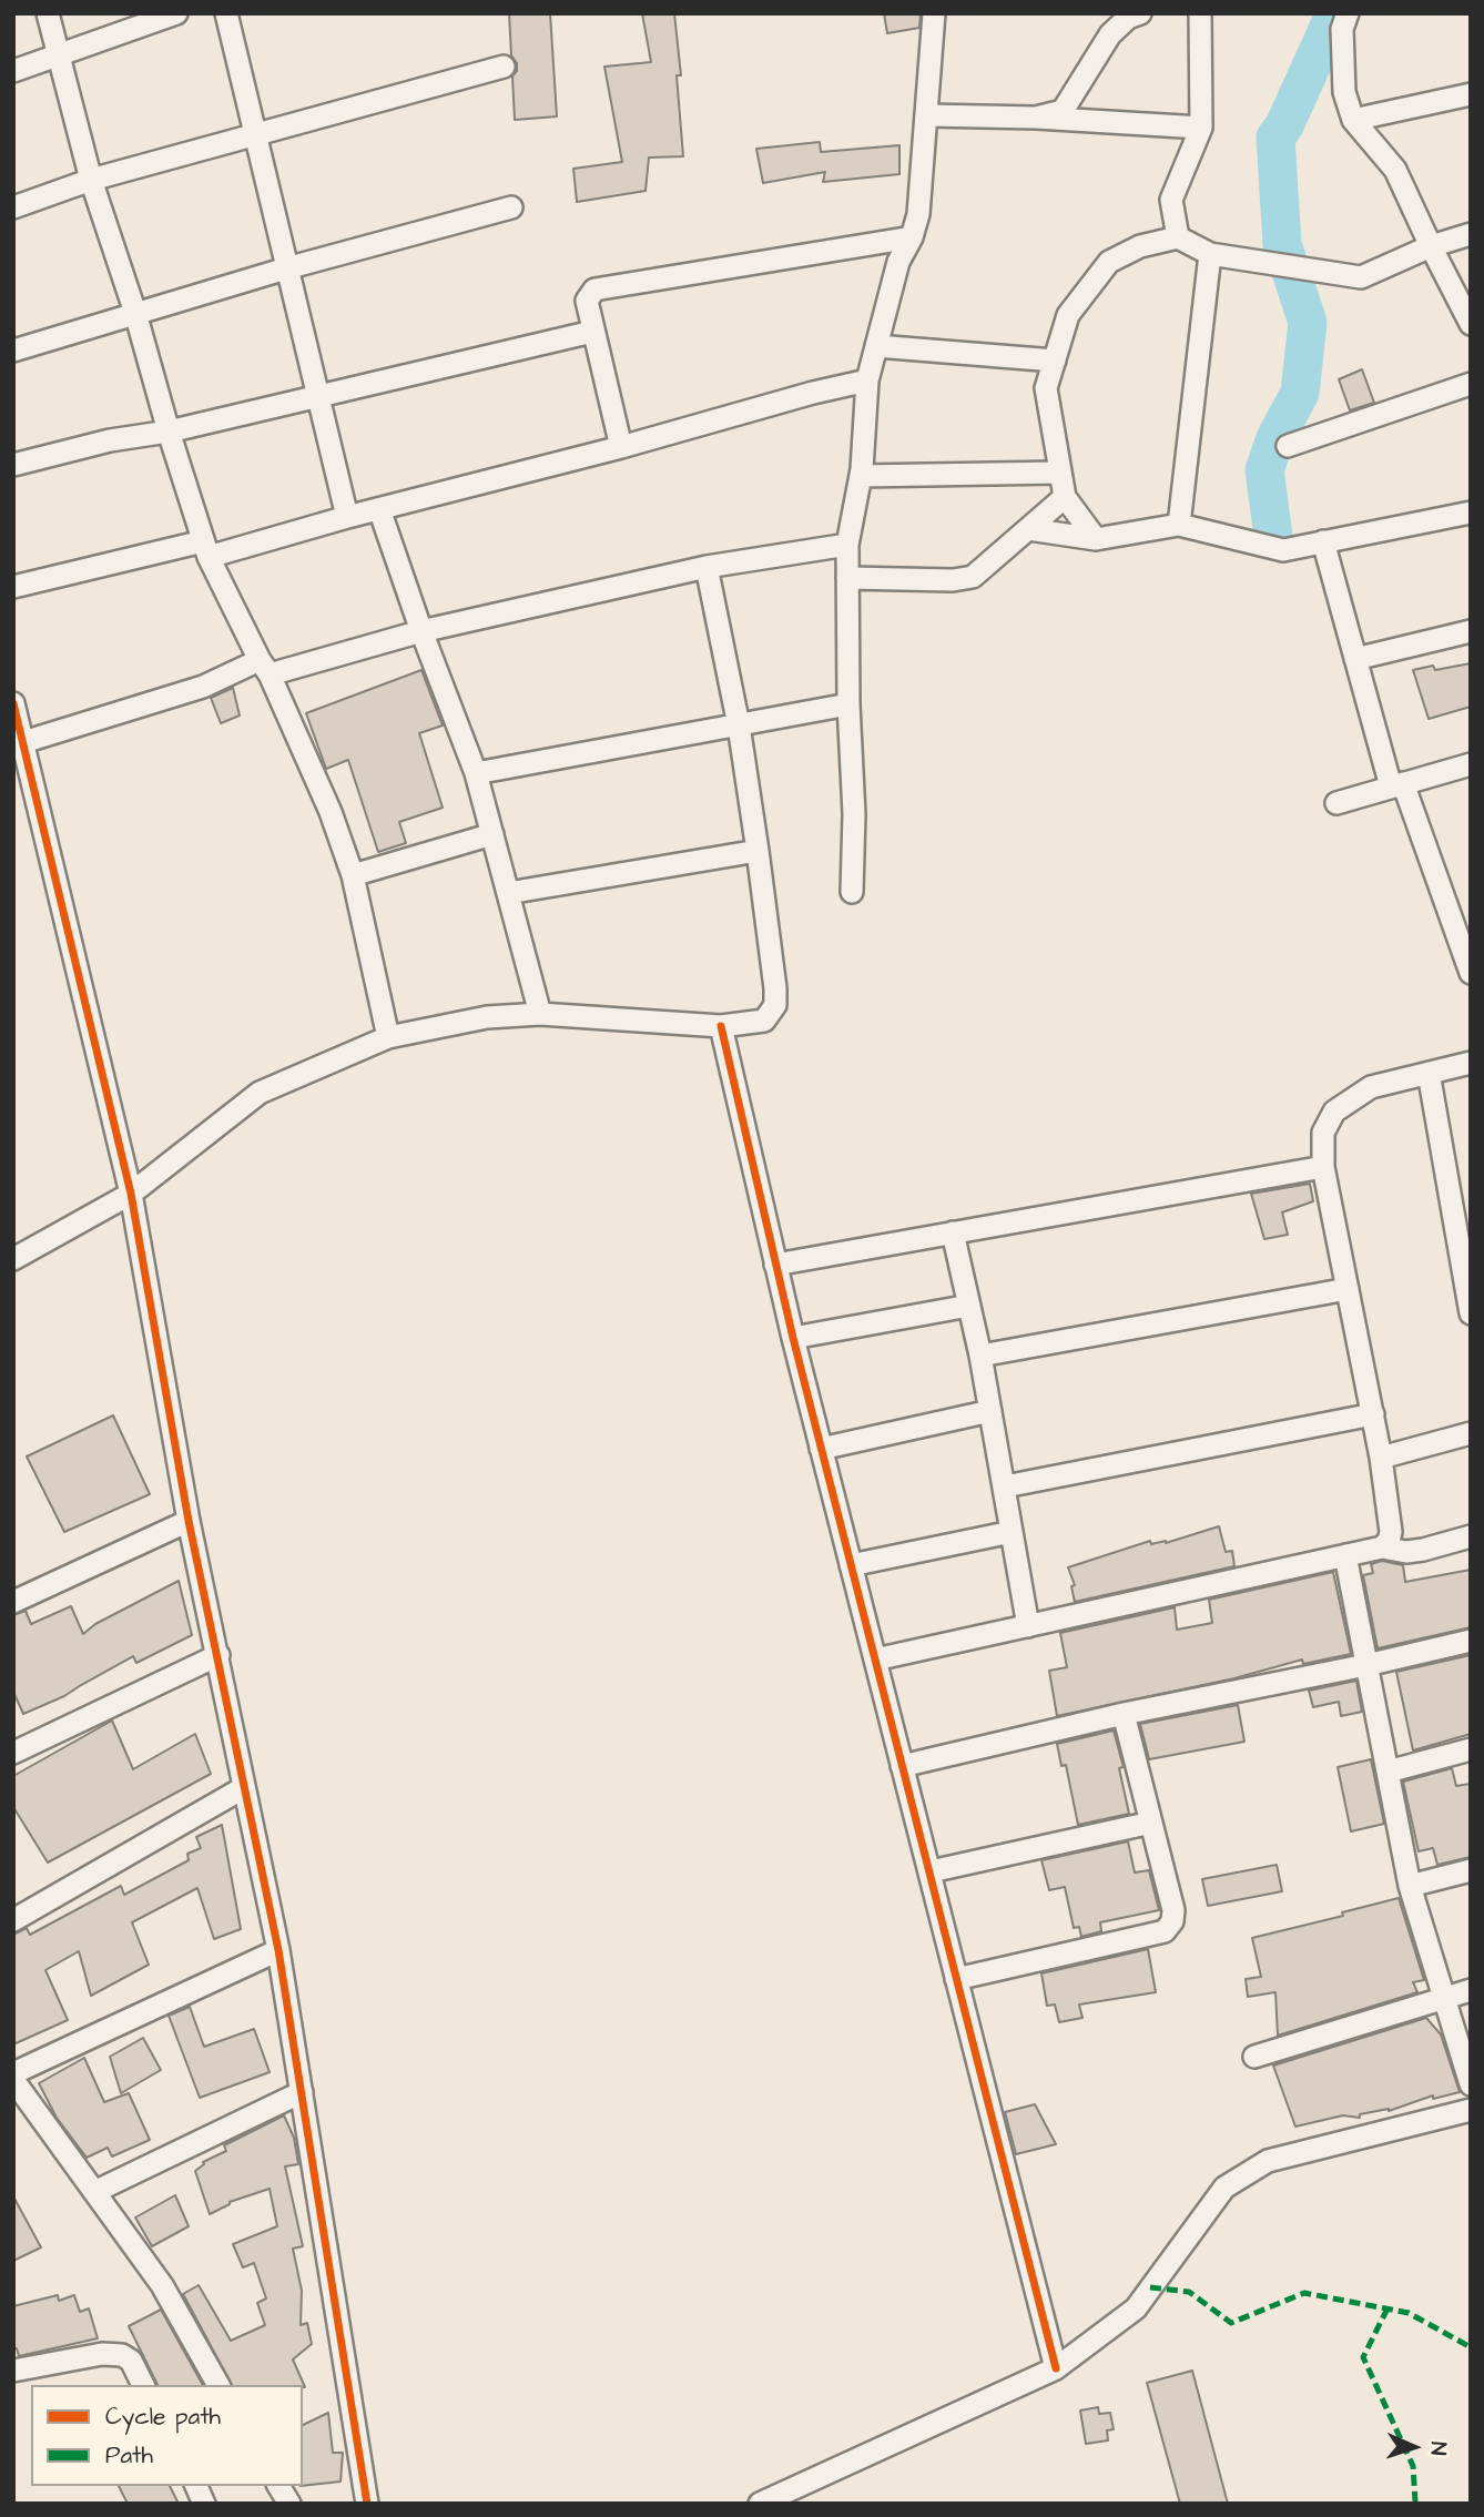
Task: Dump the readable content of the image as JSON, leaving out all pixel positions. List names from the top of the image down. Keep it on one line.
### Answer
{"legend":["Cycle path","Path"],"north":"right"}
